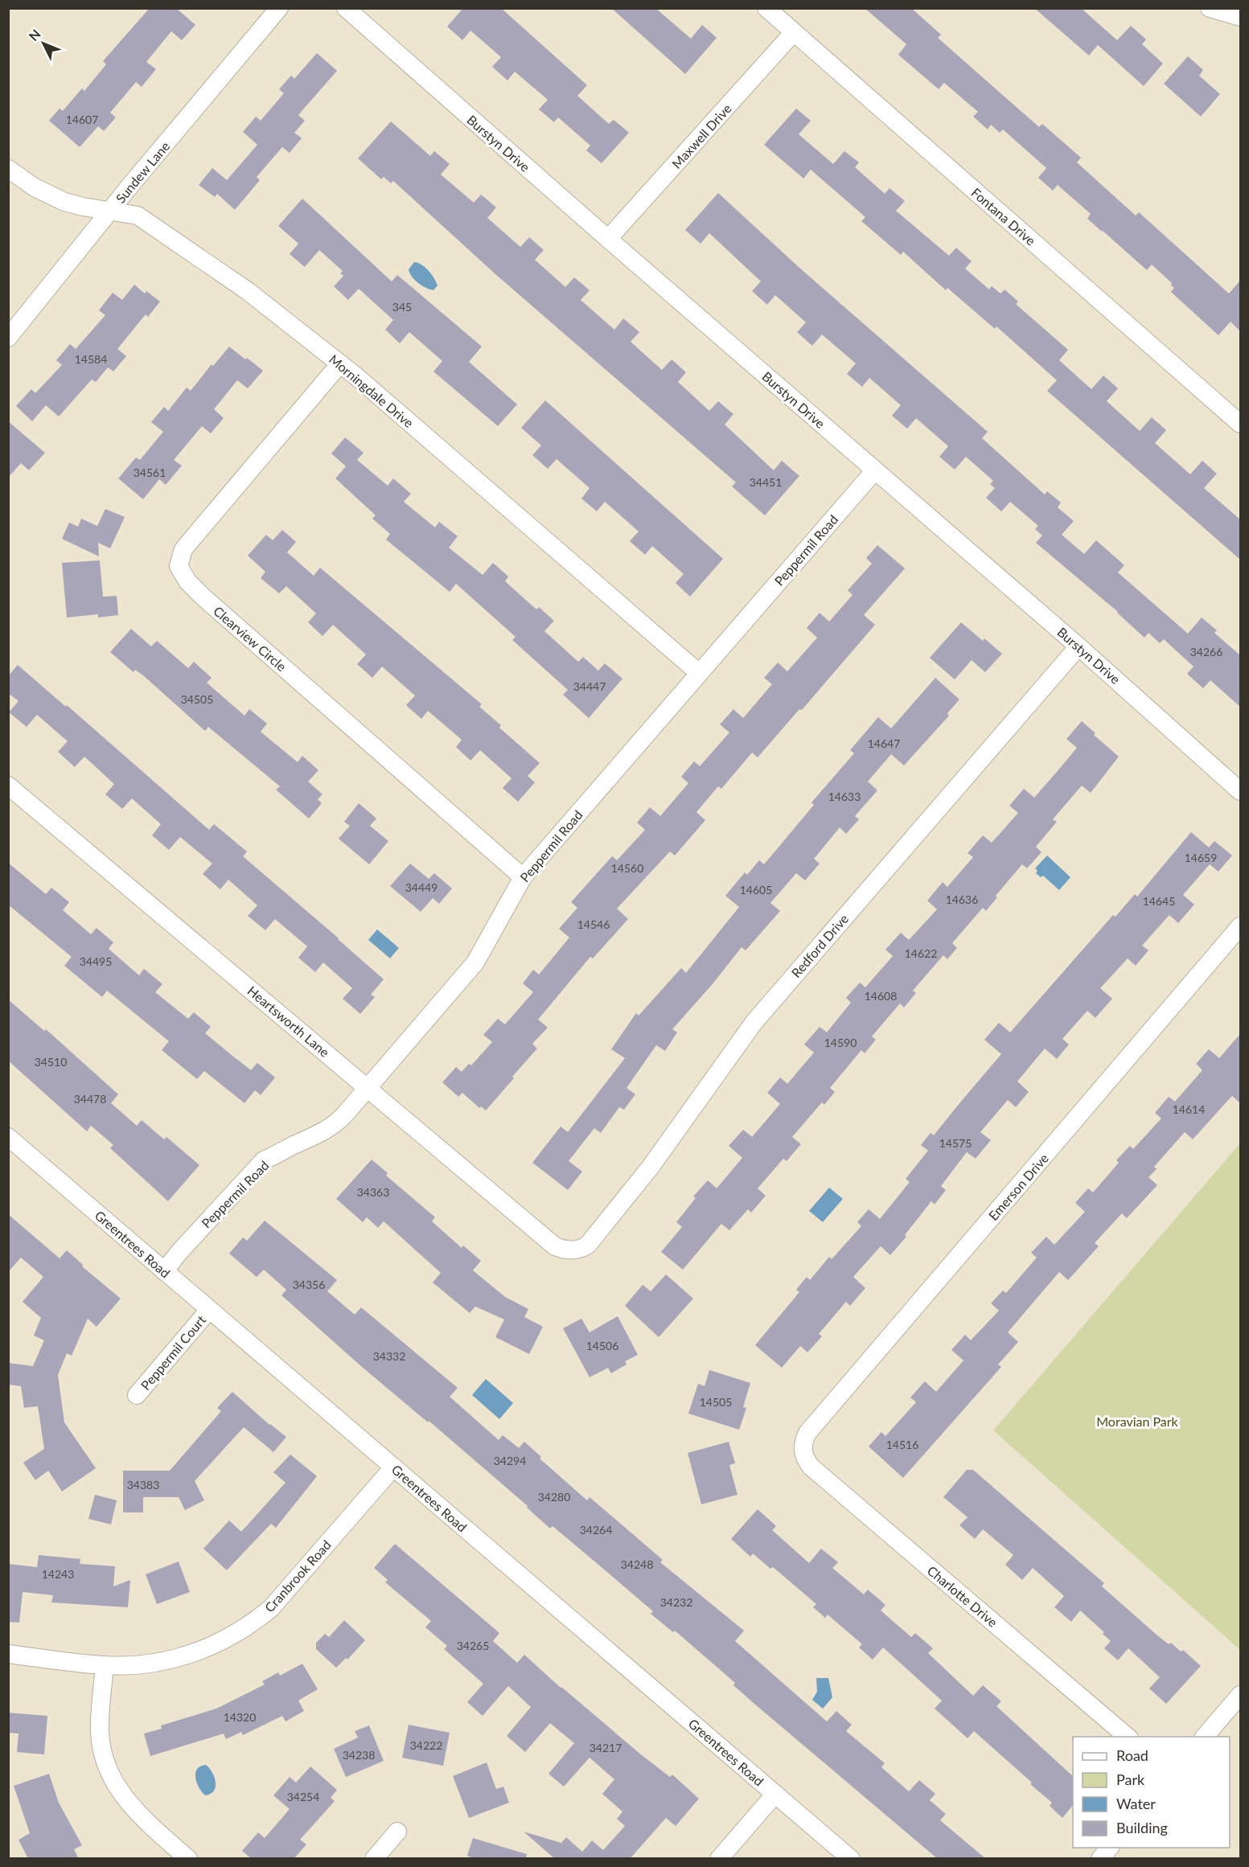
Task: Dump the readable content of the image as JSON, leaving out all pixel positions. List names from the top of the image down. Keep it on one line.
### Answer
{"streets":{"street":["Maxwell Drive","Burstyn Drive","Sundew Lane","Fontana Drive","Morningdale Drive","Peppermil Road","Clearview Circle","Redford Drive","Heartsworth Lane","Emerson Drive","Greentrees Road","Peppermil Court","Cranbrook Road","Charlotte Drive"]},"crossings":[["Maxwell Drive","Burstyn Drive"],["Maxwell Drive","Fontana Drive"],["Burstyn Drive","Peppermil Road"],["Burstyn Drive","Redford Drive"],["Sundew Lane","Morningdale Drive"],["Morningdale Drive","Peppermil Road"],["Morningdale Drive","Clearview Circle"],["Peppermil Road","Clearview Circle"],["Peppermil Road","Heartsworth Lane"],["Peppermil Road","Greentrees Road"],["Redford Drive","Heartsworth Lane"],["Emerson Drive","Charlotte Drive"],["Greentrees Road","Peppermil Court"],["Greentrees Road","Cranbrook Road"]],"parks":["Moravian Park"],"house_numbers":["14607","345","14584","34561","34451","34266","34447","34505","14647","14633","14659","14560","34449","14605","14636","14645","14546","14622","34495","14608","14590","34510","34478","14614","14575","34363","34356","14506","34332","14505","14516","34294","34383","34280","34264","34248","14243","34232","34265","14320","34222","34217","34238","34254"],"legend":["Road","Park","Water","Building"],"north":"top left"}
